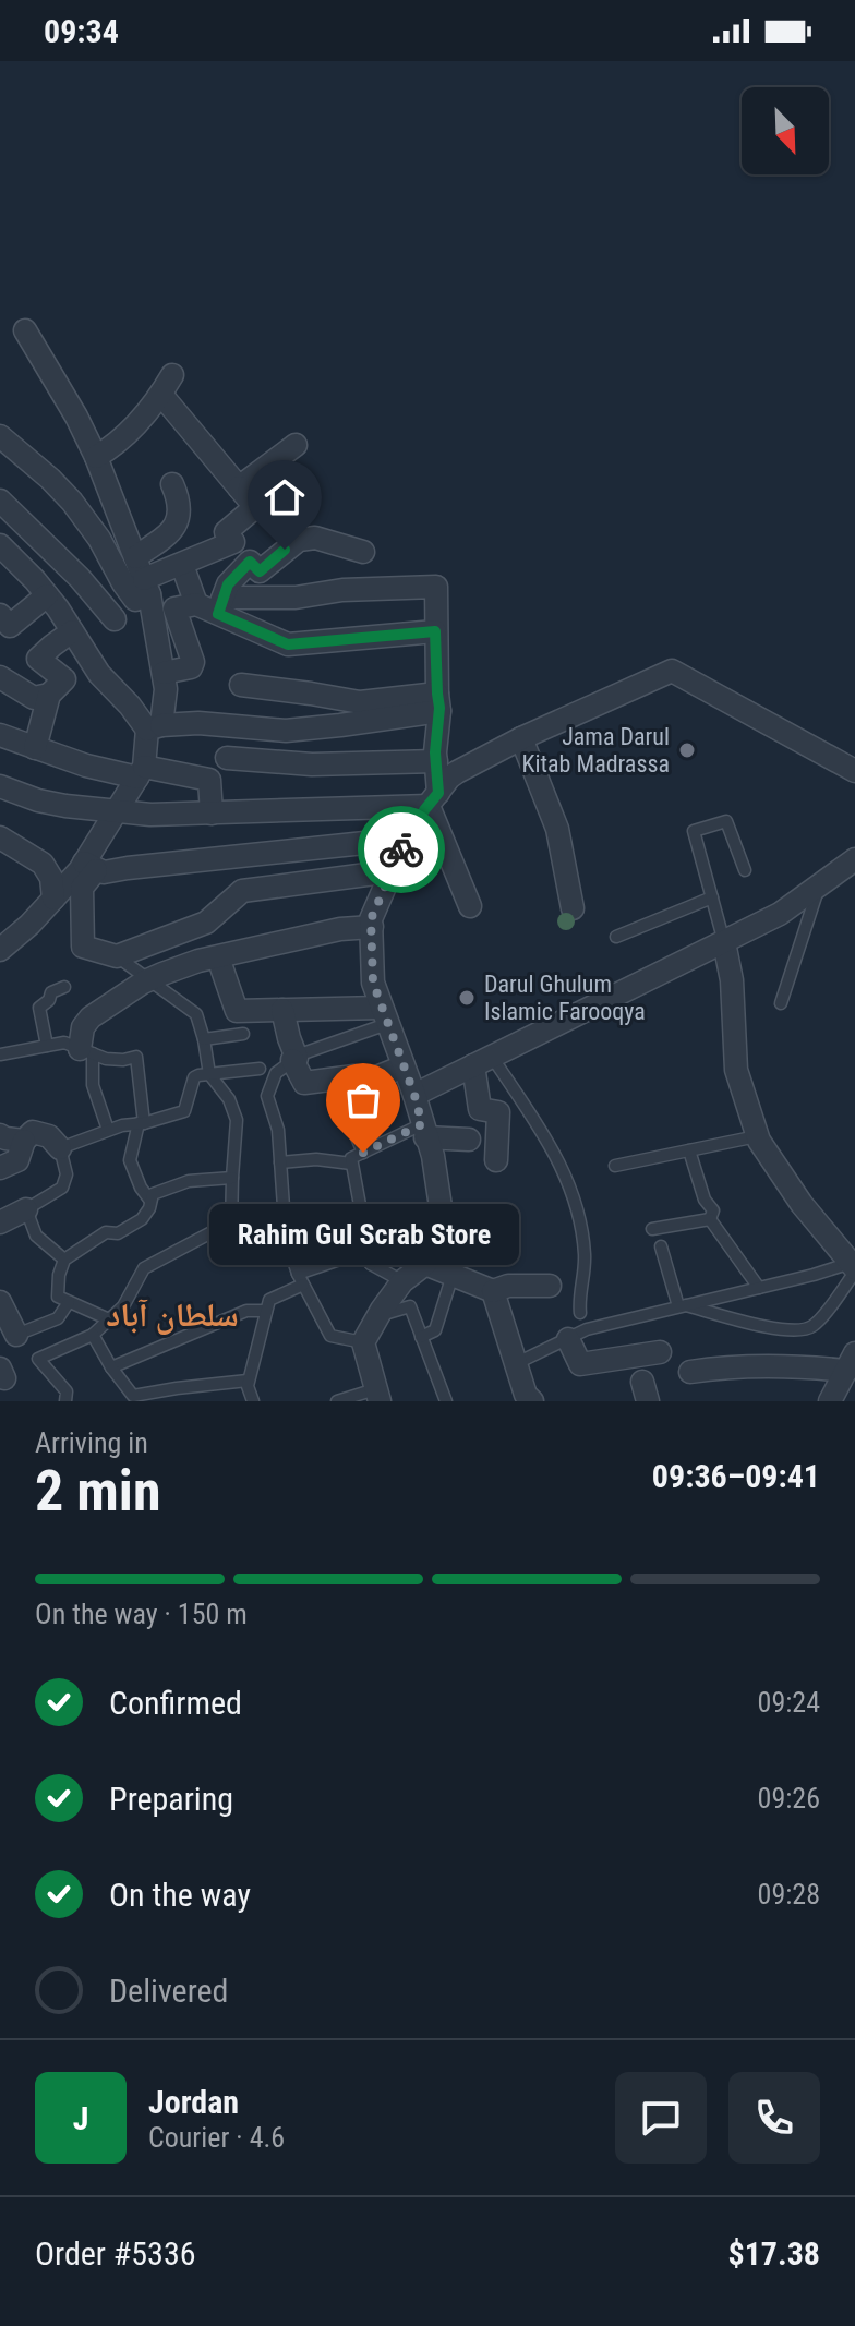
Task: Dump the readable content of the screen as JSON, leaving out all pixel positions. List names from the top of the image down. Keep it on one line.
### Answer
{"districts":["سلطان آباد"],"places":["Jama Darul Kitab Madrassa","Darul Ghulum Islamic Farooqya","Rahim Gul Scrab Store"],"north":"bottom right","page":{"status":"09:34","bubble":"Rahim Gul Scrab Store","heading":["2 min","Arriving in","09:36–09:41"],"panel":["Jordan","Courier · 4.6","Order #5336","$17.38"],"bar":"On the way · 150 m","list":[["Confirmed","09:24"],["Preparing","09:26"],["On the way","09:28"],"Delivered"],"round":"J"}}
